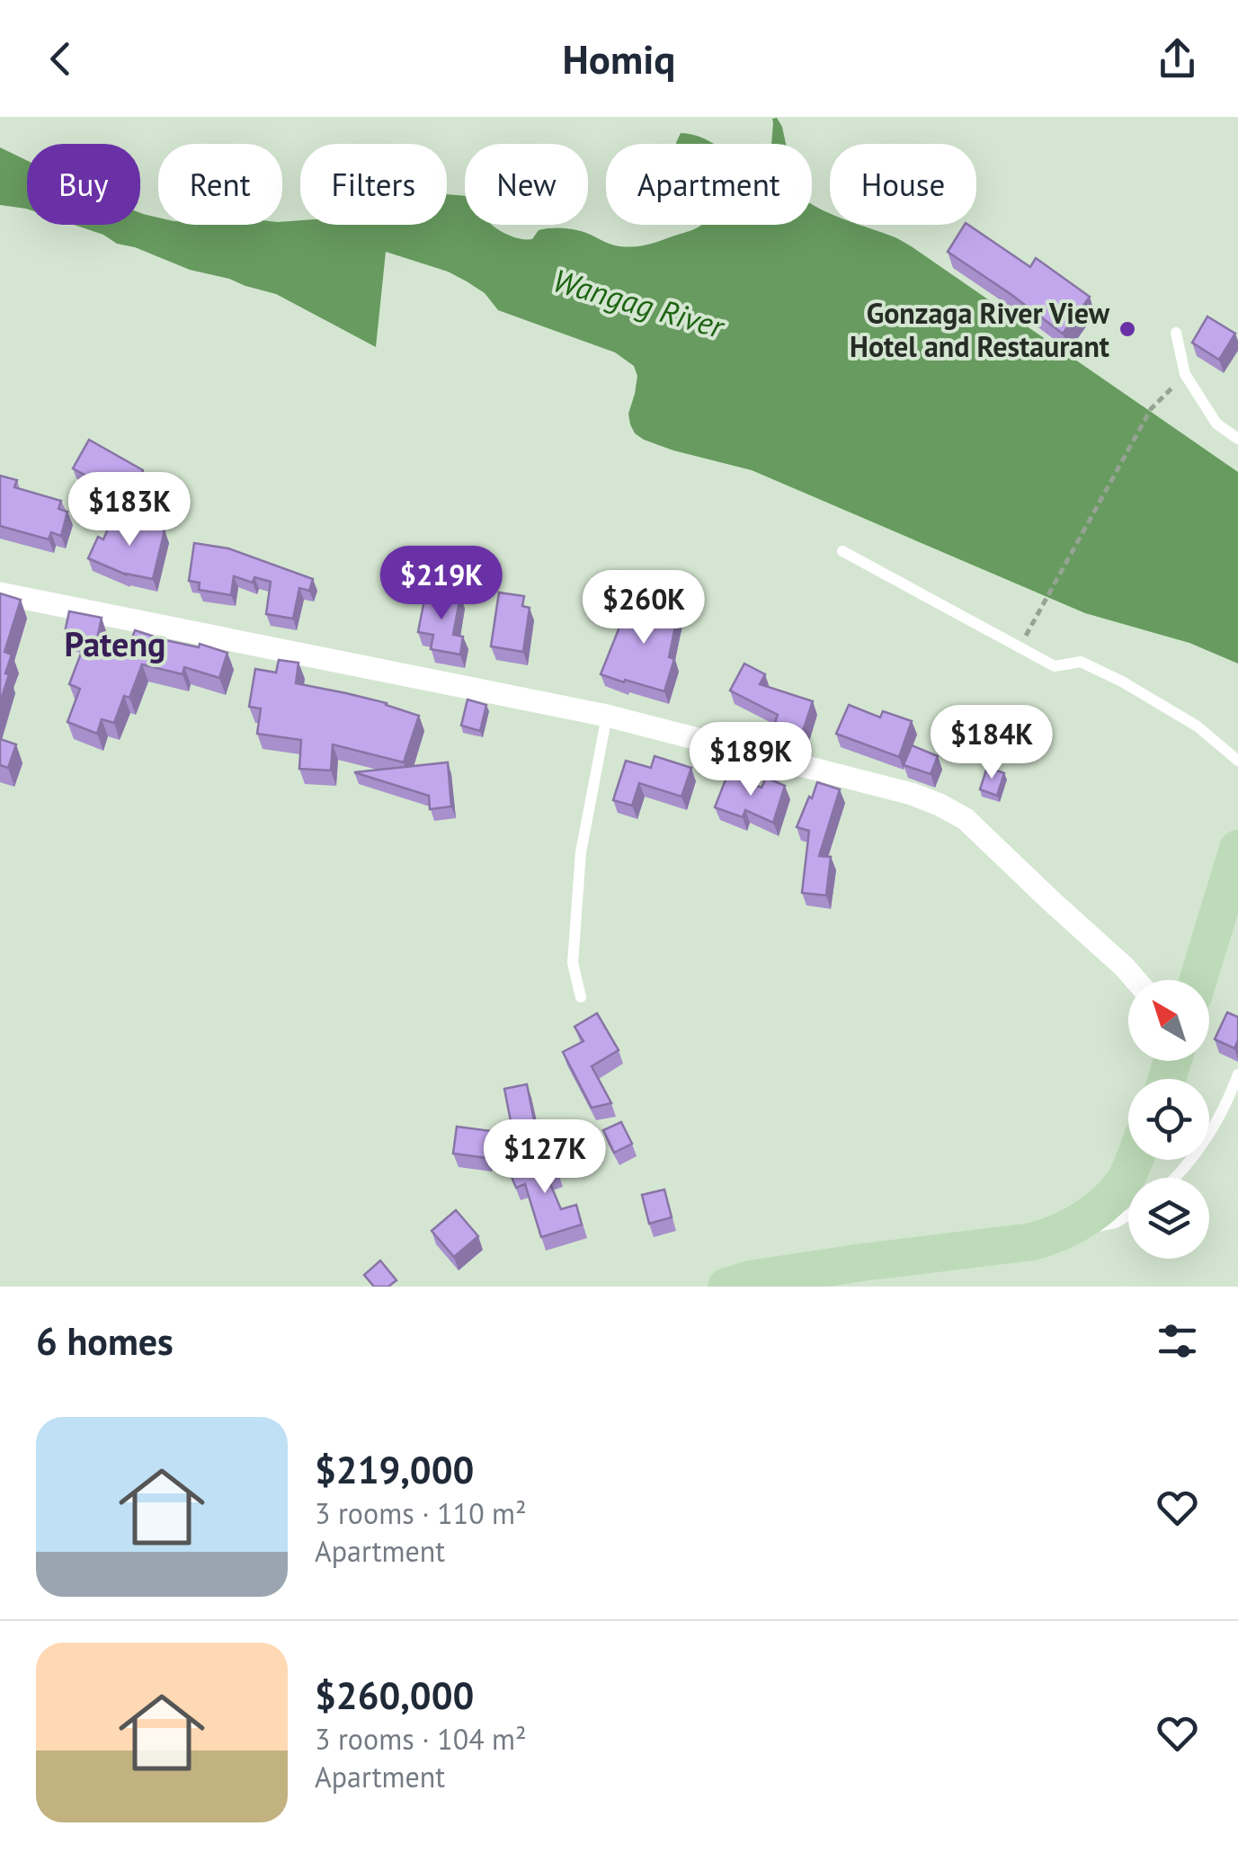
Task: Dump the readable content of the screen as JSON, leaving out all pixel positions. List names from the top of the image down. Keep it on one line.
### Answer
{"districts":["Pateng"],"water":["Wangag River"],"places":["Gonzaga River View Hotel and Restaurant"],"north":"top left","page":{"header":"Homiq","chip":["Buy","Rent","Filters","New","Apartment","House"],"price":["$183K","$219K","$260K","$184K","$189K","$127K"],"heading":"6 homes","list":[{"name":"$219,000","note":"3 rooms · 110 m² · Apartment"},{"name":"$260,000","note":"3 rooms · 104 m² · Apartment"}]}}
